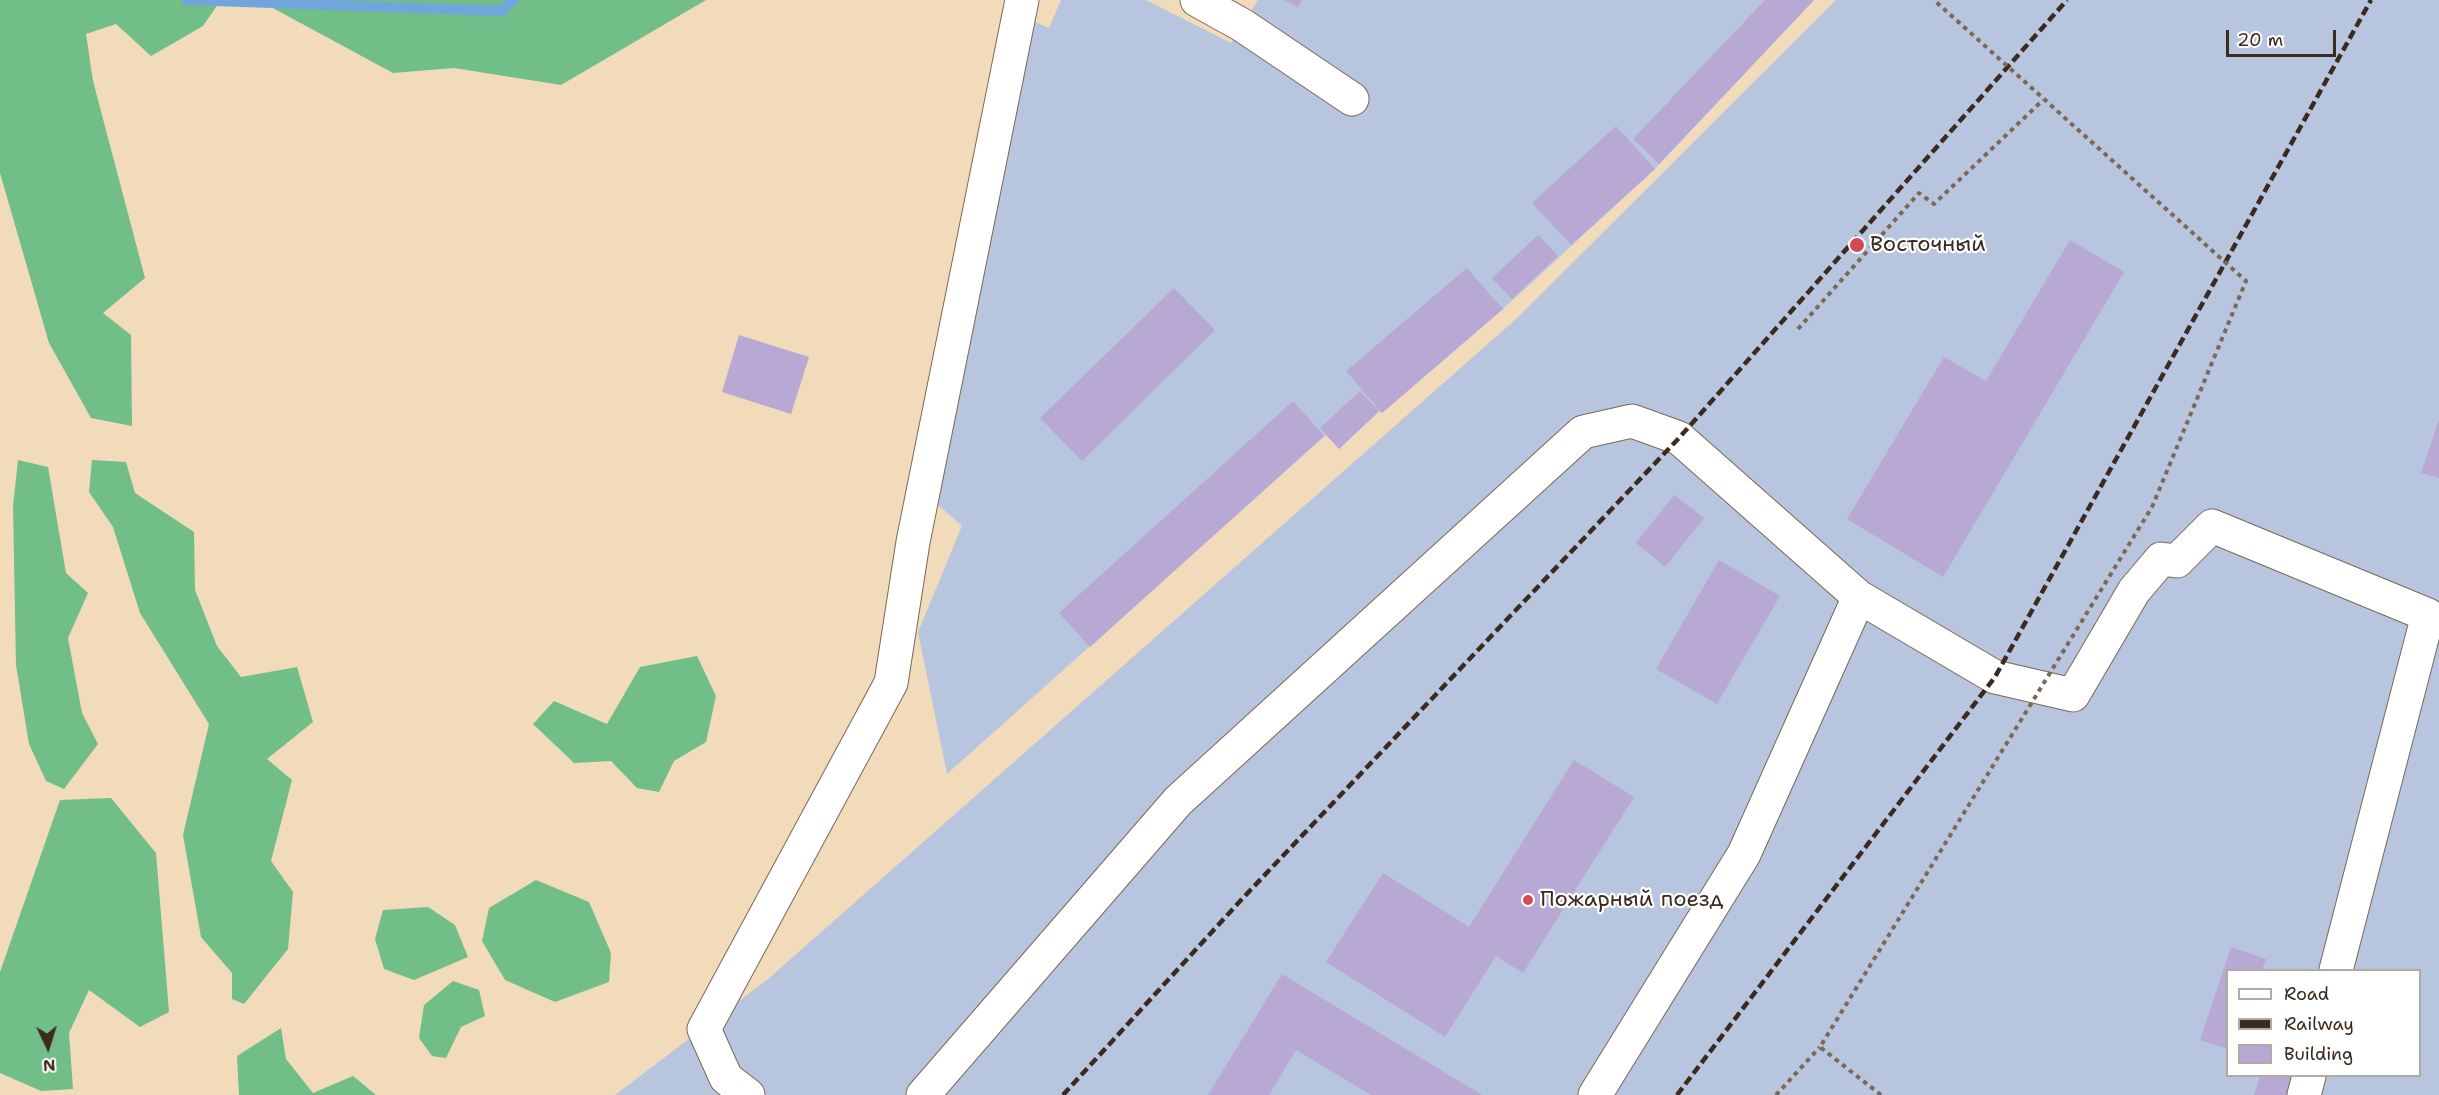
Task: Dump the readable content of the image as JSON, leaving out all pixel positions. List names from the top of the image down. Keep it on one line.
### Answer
{"places":["Восточный","Пожарный поезд"],"legend":["Road","Railway","Building"],"scale_bar":"20 m","north":"bottom"}
